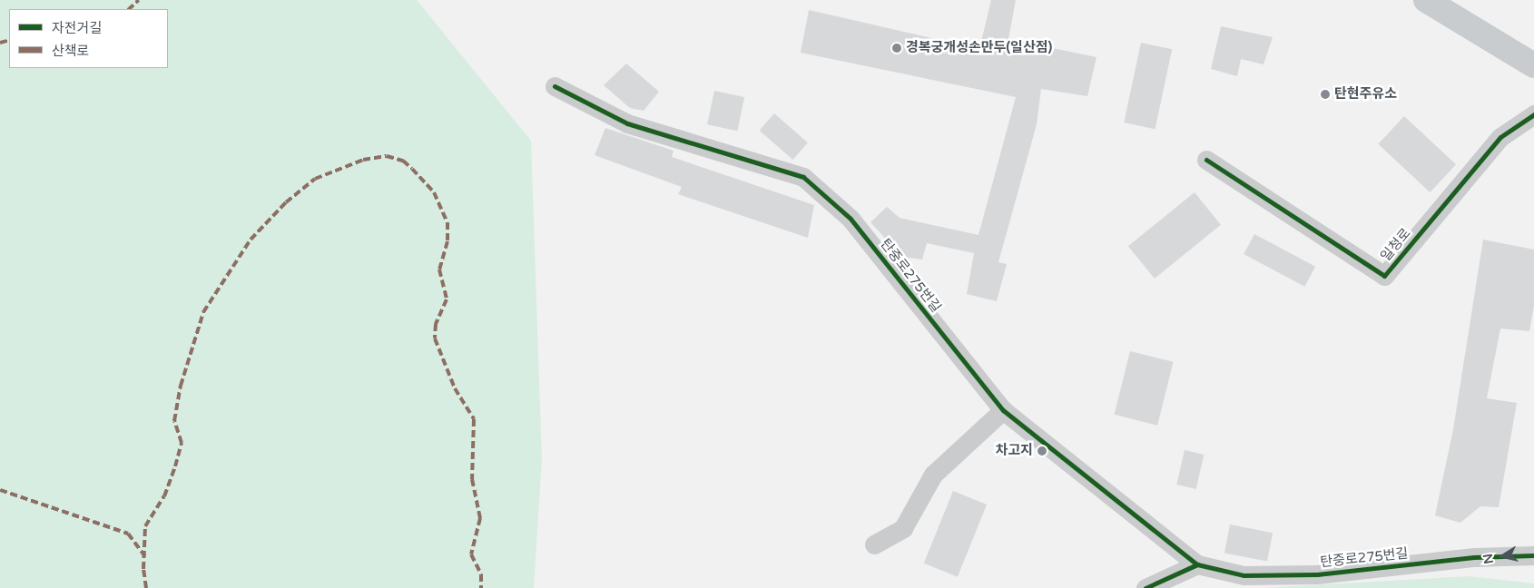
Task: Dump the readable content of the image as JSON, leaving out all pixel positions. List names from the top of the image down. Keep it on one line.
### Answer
{"streets":{"street":["일청로","탄중로275번길"]},"places":["경복궁개성손만두(일산점)","탄현주유소","차고지"],"legend":["자전거길","산책로"],"north":"left"}
